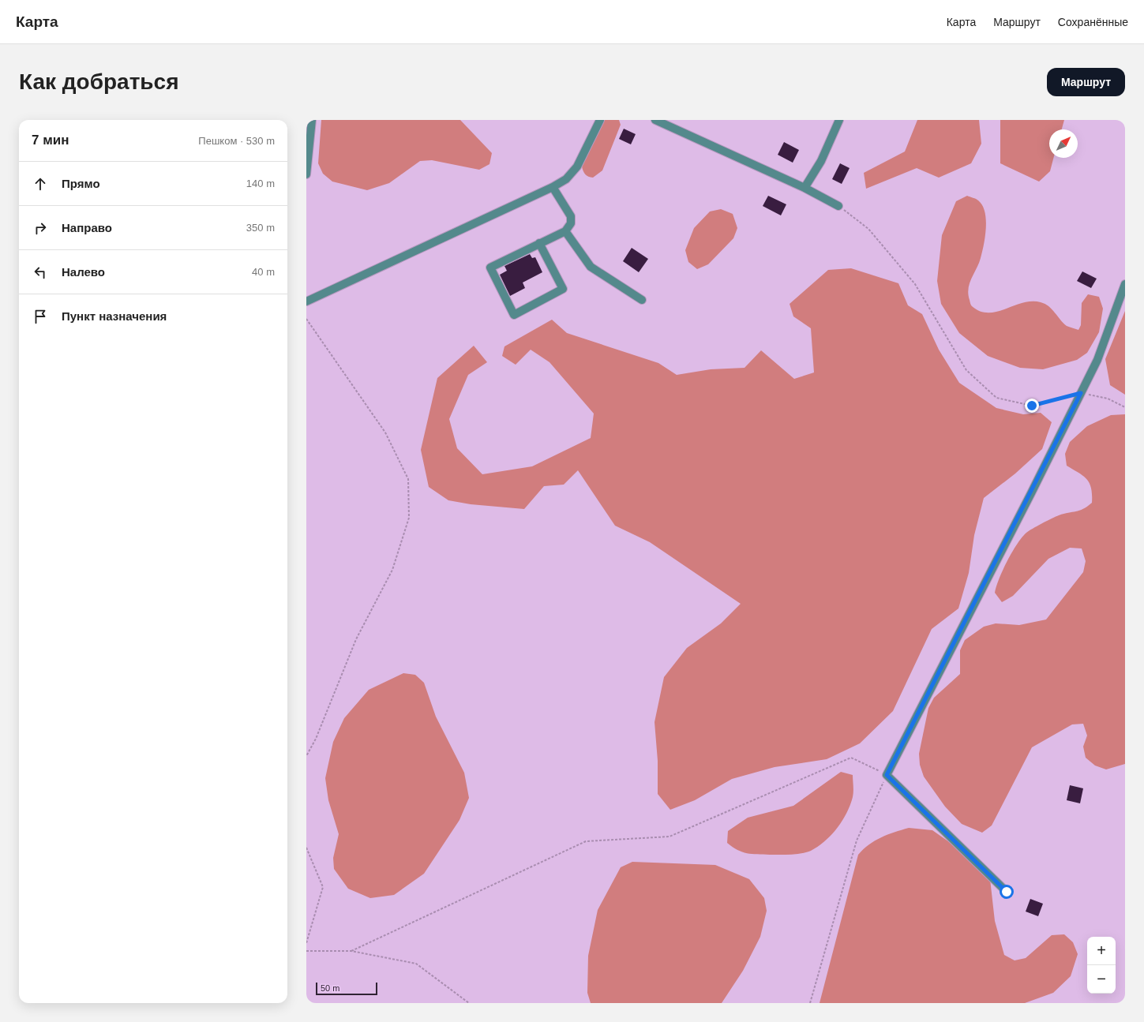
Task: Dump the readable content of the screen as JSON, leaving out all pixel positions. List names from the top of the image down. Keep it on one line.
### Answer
{"scale_bar":"50 m","north":"top right","page":{"header":"Карта","nav":["Карта","Маршрут","Сохранённые"],"buttons":"Маршрут","title":"Как добраться","heading":["7 мин","Пешком · 530 m"],"list":[["Прямо","140 m"],["Направо","350 m"],["Налево","40 m"],"Пункт назначения"],"map_buttons":["+","−"],"scale":"50 m"}}
